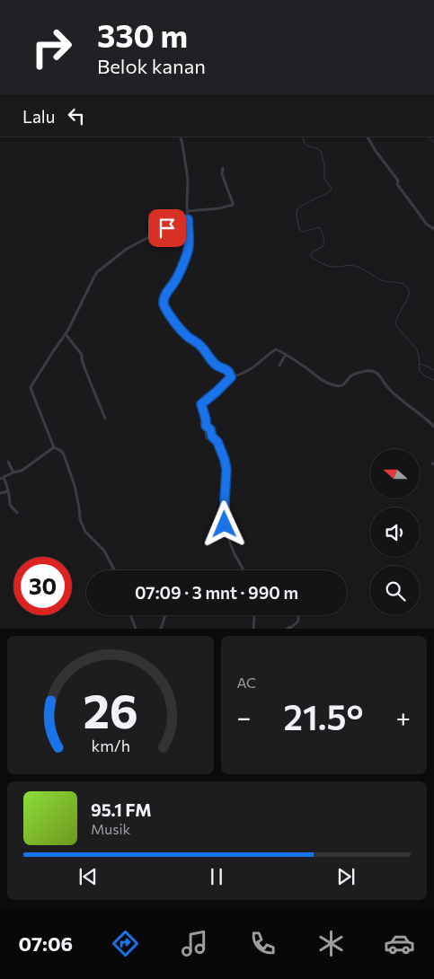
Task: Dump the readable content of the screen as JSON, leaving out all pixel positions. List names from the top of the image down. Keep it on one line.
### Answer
{"north":"left","page":{"turn":["330 m","Belok kanan"],"then":"Lalu","limit":"30","trip":"07:09 · 3 mnt · 990 m","tile":"AC","heat":["−","21.5°","+"],"song":["95.1 FM","Musik"],"tabs":"07:06","gauge":["26","km/h"]}}
